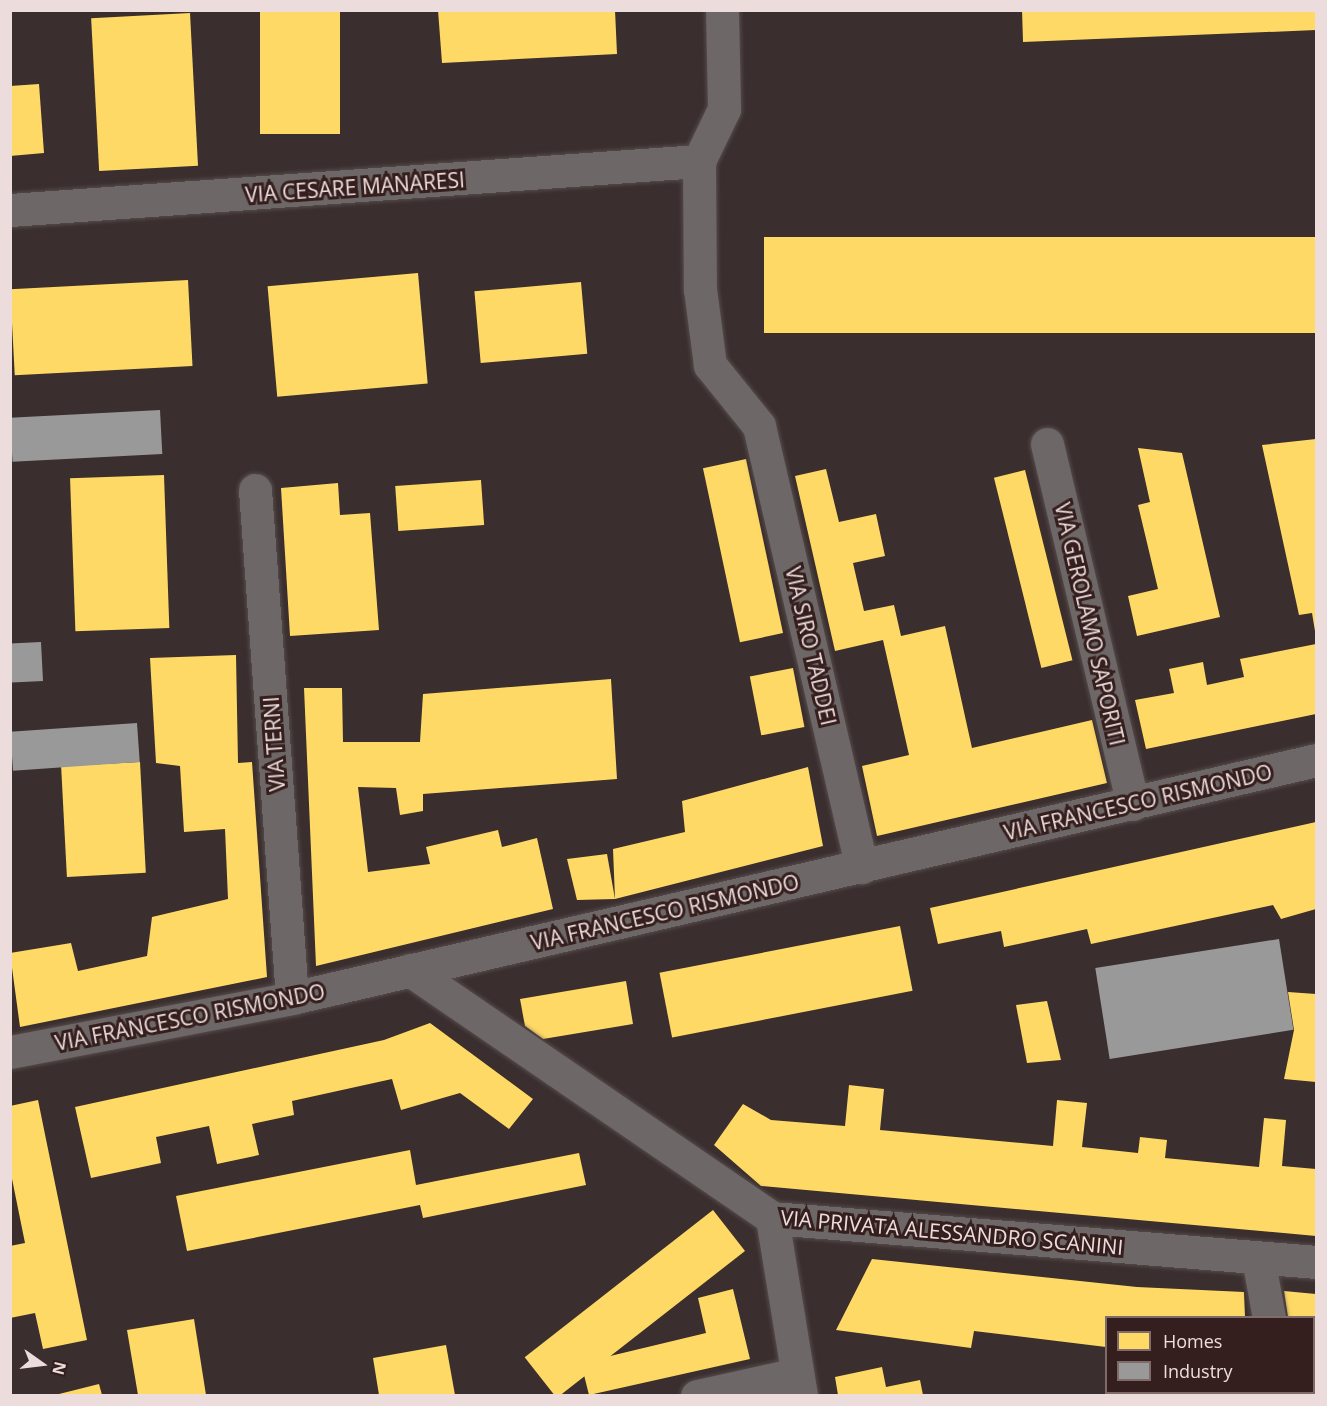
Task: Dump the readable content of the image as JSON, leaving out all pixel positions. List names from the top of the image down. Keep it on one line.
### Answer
{"streets":{"street":["VIA CESARE MANARESI","VIA GEROLAMO SAPORITI","VIA SIRO TADDEI","VIA TERNI","VIA FRANCESCO RISMONDO","VIA PRIVATA ALESSANDRO SCANINI"]},"crossings":[["VIA CESARE MANARESI","VIA SIRO TADDEI"],["VIA GEROLAMO SAPORITI","VIA FRANCESCO RISMONDO"],["VIA SIRO TADDEI","VIA FRANCESCO RISMONDO"],["VIA TERNI","VIA FRANCESCO RISMONDO"],["VIA FRANCESCO RISMONDO","VIA PRIVATA ALESSANDRO SCANINI"]],"legend":["Homes","Industry"],"north":"right"}
